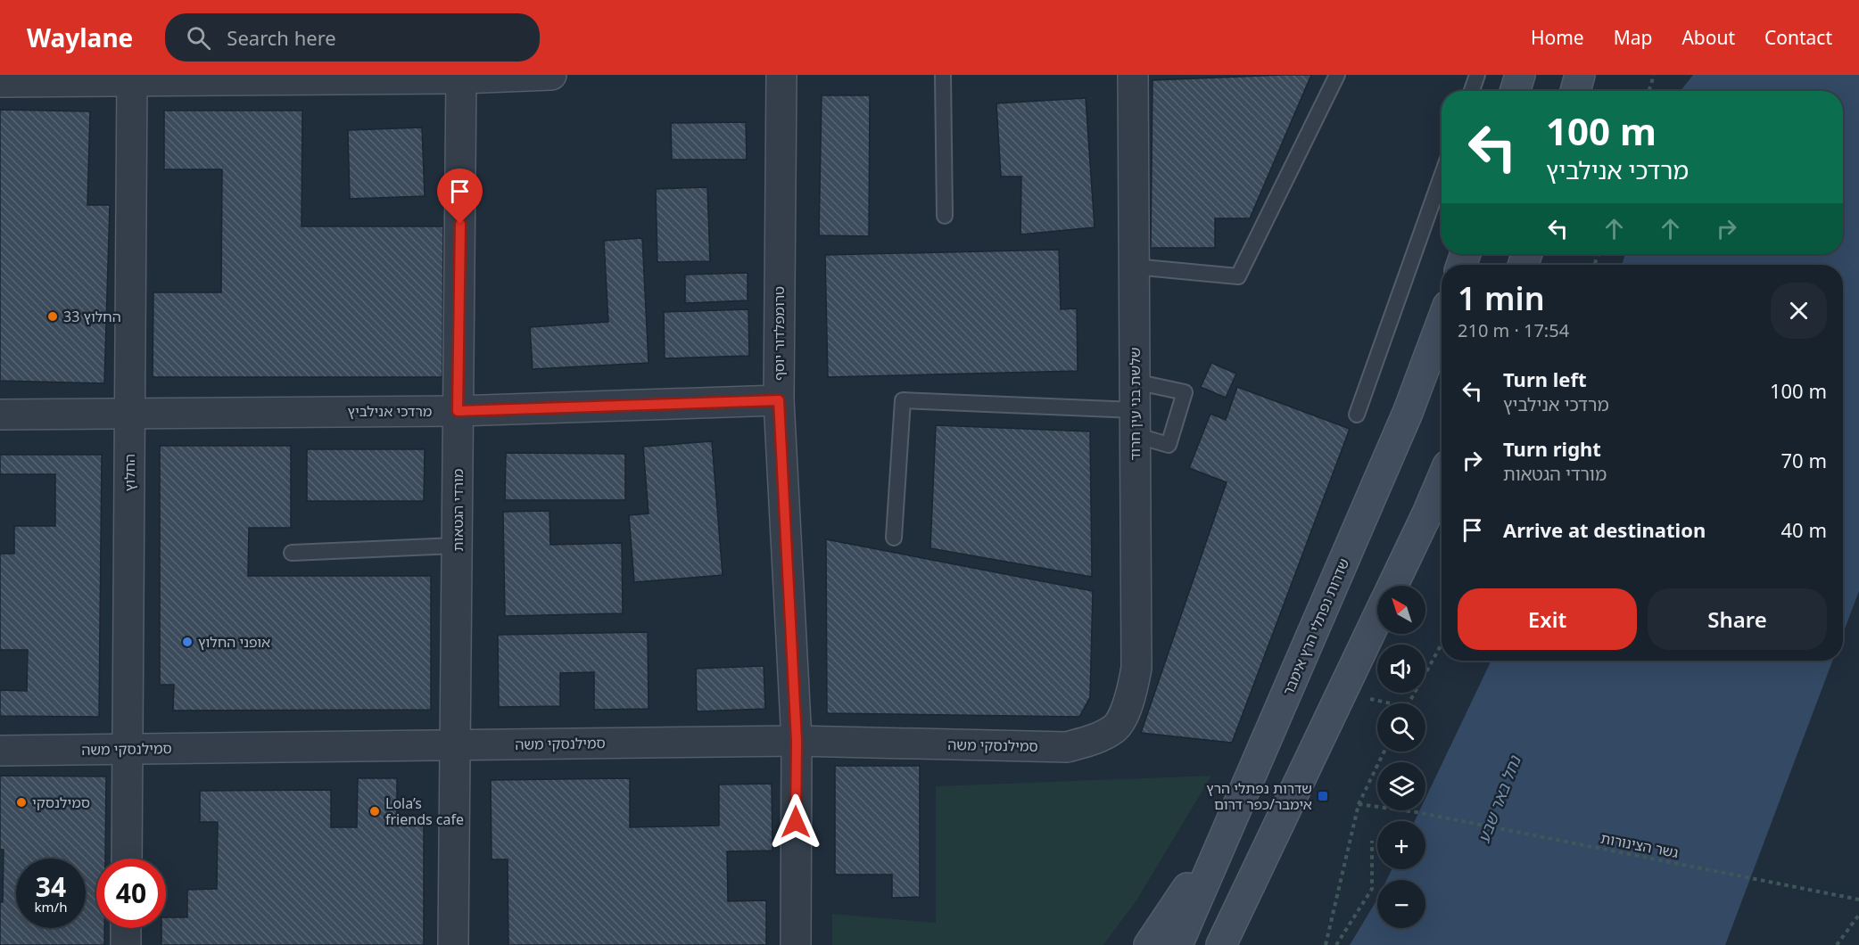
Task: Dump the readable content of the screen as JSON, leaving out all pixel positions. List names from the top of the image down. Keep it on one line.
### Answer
{"streets":{"main road":["שדרות נפתלי הרץ אימבר"],"street":["טרומפלדור יוסף","שלשת בני עין חרוד","מרדכי אנילביץ","החלוץ","מורדי הגטאות","סמילנסקי משה"],"path":["גשר הצינורות"]},"crossings":[["טרומפלדור יוסף","מרדכי אנילביץ"],["טרומפלדור יוסף","סמילנסקי משה"],["שלשת בני עין חרוד","סמילנסקי משה"],["מרדכי אנילביץ","החלוץ"],["מרדכי אנילביץ","מורדי הגטאות"],["החלוץ","סמילנסקי משה"],["מורדי הגטאות","סמילנסקי משה"]],"water":["נחל באר שבע"],"places":{"other":["החלוץ 33","אופני החלוץ","סמילנסקי","Lola’s friends cafe"],"transit":["שדרות נפתלי הרץ אימבר/כפר דרום"]},"north":"top left","page":{"header":"Waylane","search":"Search here","nav":["Home","Map","About","Contact"],"turn":["100 m","מרדכי אנילביץ"],"heading":["1 min","210 m · 17:54"],"list":[{"name":"Turn left","note":"מרדכי אנילביץ","value":"100 m"},{"name":"Turn right","note":"מורדי הגטאות","value":"70 m"},{"name":"Arrive at destination","value":"40 m"}],"buttons":["Exit","Share"],"map_buttons":["+","−"],"speed":"34 km/h","limit":"40"}}
